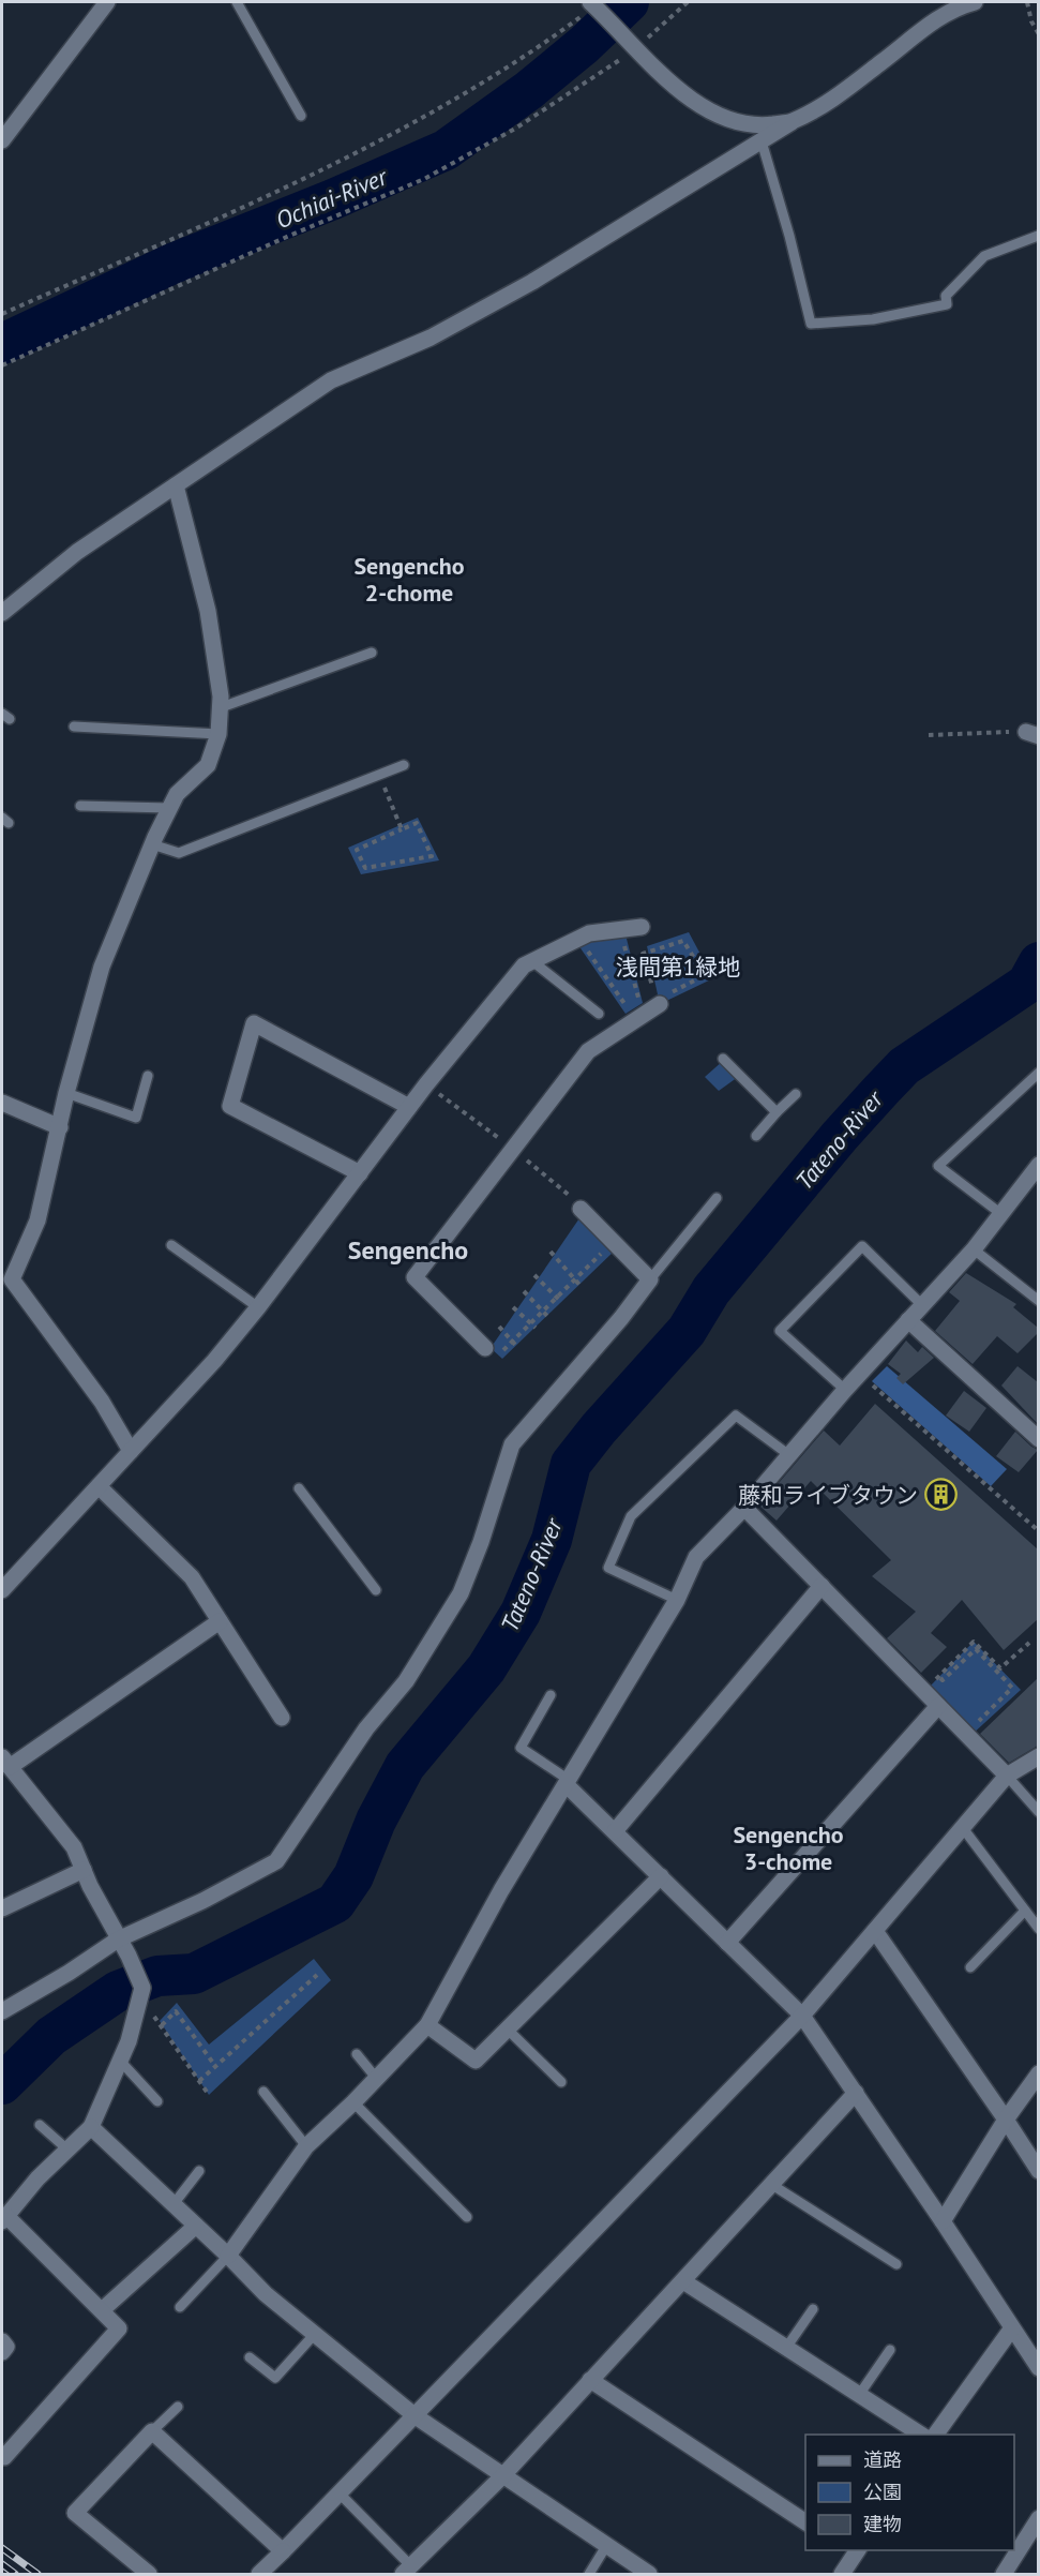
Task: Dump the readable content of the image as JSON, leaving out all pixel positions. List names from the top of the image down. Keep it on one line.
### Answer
{"districts":["Sengencho 2-chome","Sengencho","Sengencho 3-chome"],"water":["Ochiai-River","Tateno-River"],"parks":["浅間第1緑地"],"places":{"building":["藤和ライブタウン"]},"legend":["道路","公園","建物"]}
